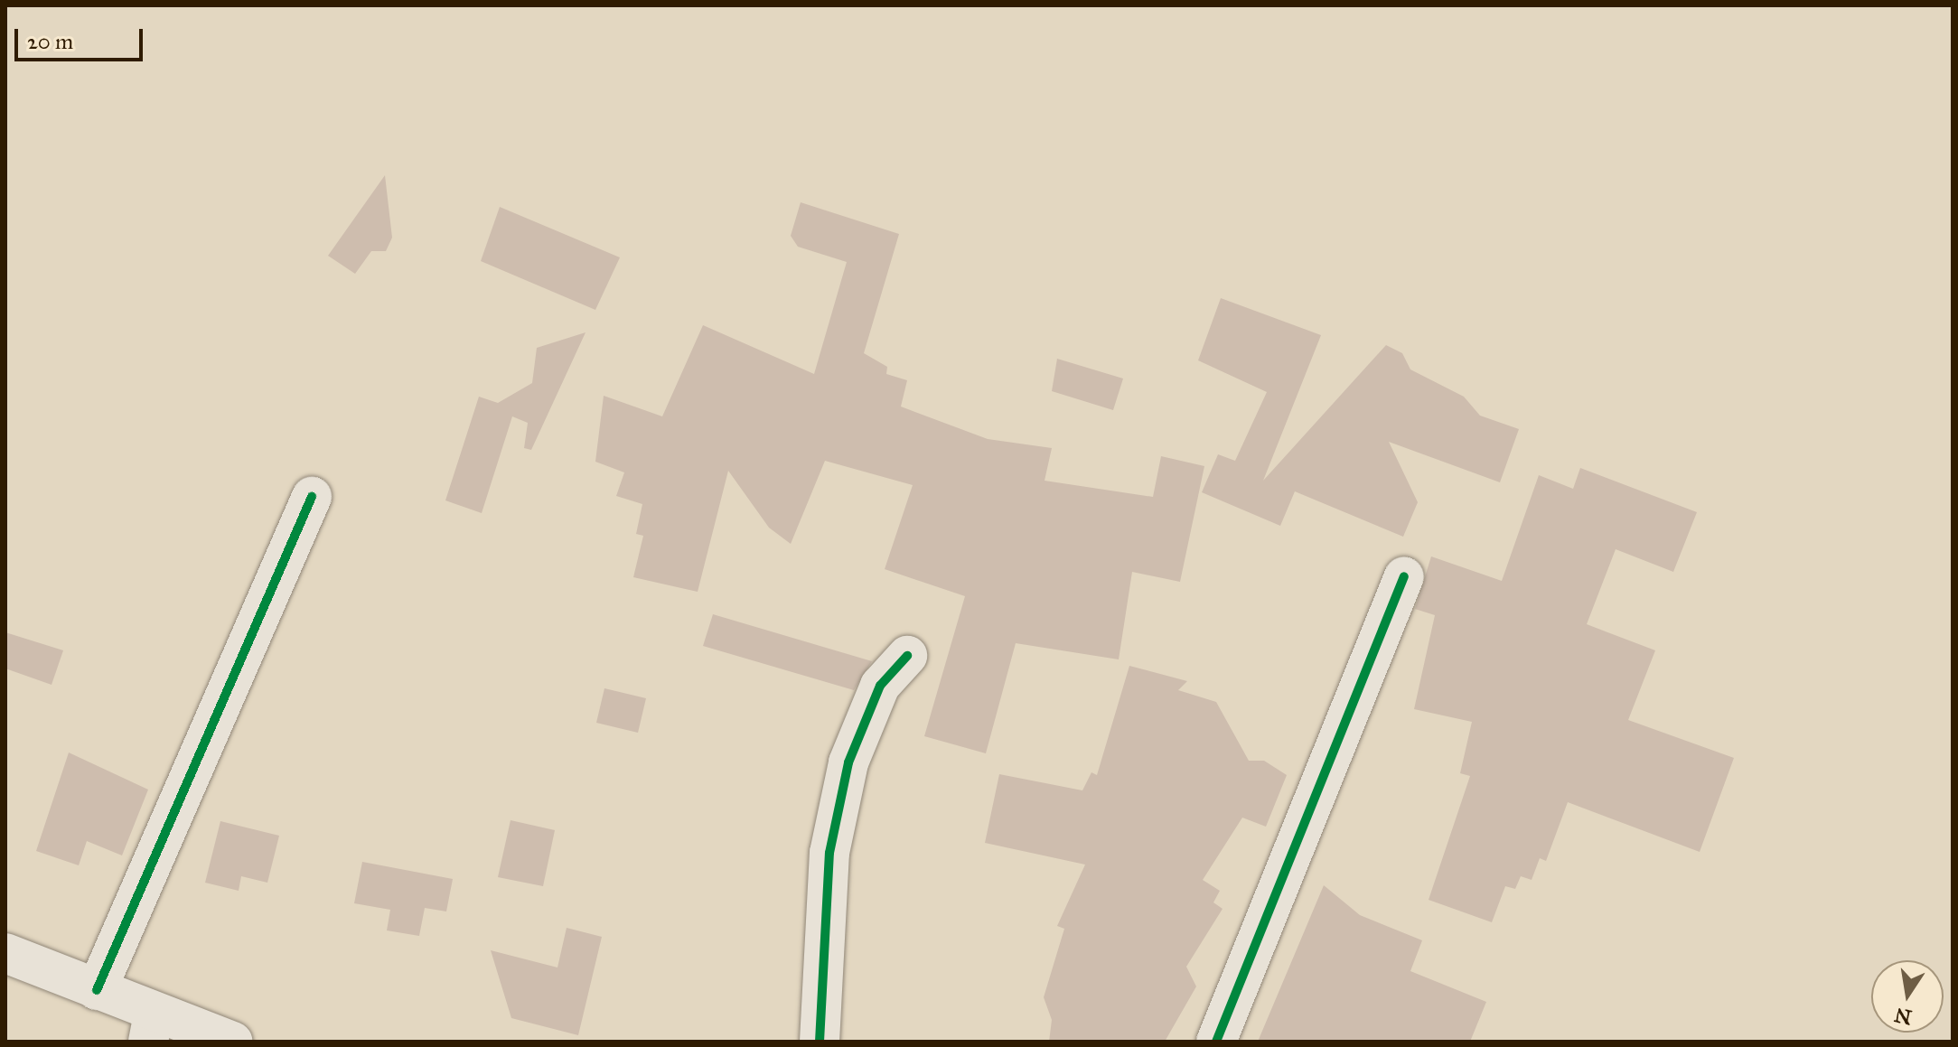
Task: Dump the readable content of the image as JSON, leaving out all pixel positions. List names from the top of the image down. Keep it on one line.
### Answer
{"scale_bar":"20 m","north":"bottom"}
